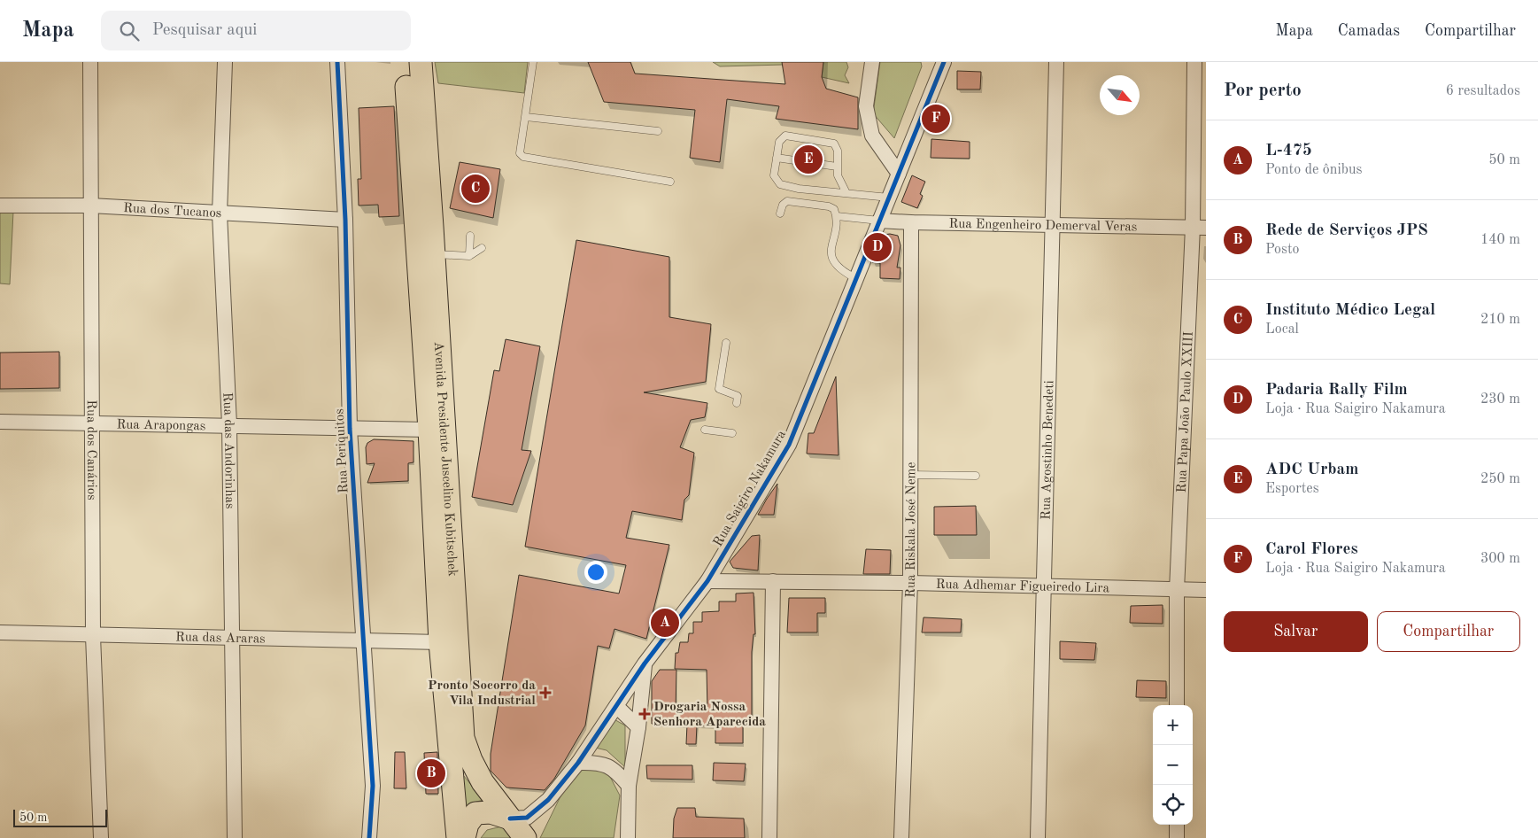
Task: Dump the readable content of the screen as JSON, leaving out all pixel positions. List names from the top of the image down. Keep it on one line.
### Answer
{"streets":{"main road":["Avenida Presidente Juscelino Kubitschek"],"street":["Rua dos Tucanos","Rua Engenheiro Demerval Veras","Rua Papa João Paulo XXIII","Rua Arapongas","Rua dos Canários","Rua das Andorinhas","Rua Agostinho Benedeti","Rua Periquitos","Rua Saigiro Nakamura","Rua Riskala José Neme","Rua Adhemar Figueiredo Lira","Rua das Araras"]},"crossings":[["Rua dos Tucanos","Rua dos Canários"],["Rua dos Tucanos","Rua das Andorinhas"],["Rua dos Tucanos","Rua Periquitos"],["Rua Engenheiro Demerval Veras","Rua Papa João Paulo XXIII"],["Rua Engenheiro Demerval Veras","Rua Agostinho Benedeti"],["Rua Engenheiro Demerval Veras","Rua Saigiro Nakamura"],["Rua Engenheiro Demerval Veras","Rua Riskala José Neme"],["Rua Papa João Paulo XXIII","Rua Adhemar Figueiredo Lira"],["Rua Arapongas","Rua dos Canários"],["Rua Arapongas","Rua das Andorinhas"],["Rua Arapongas","Rua Periquitos"],["Rua Arapongas","Avenida Presidente Juscelino Kubitschek"],["Rua dos Canários","Rua das Araras"],["Rua das Andorinhas","Rua das Araras"],["Rua Agostinho Benedeti","Rua Adhemar Figueiredo Lira"],["Rua Periquitos","Rua das Araras"],["Avenida Presidente Juscelino Kubitschek","Rua Saigiro Nakamura"],["Avenida Presidente Juscelino Kubitschek","Rua das Araras"],["Rua Saigiro Nakamura","Rua Adhemar Figueiredo Lira"],["Rua Riskala José Neme","Rua Adhemar Figueiredo Lira"]],"places":{"health":["Pronto Socorro da Vila Industrial","Drogaria Nossa Senhora Aparecida"]},"scale_bar":"50 m","north":"bottom right","page":{"header":"Mapa","search":"Pesquisar aqui","nav":["Mapa","Camadas","Compartilhar"],"heading":["Por perto","6 resultados"],"pins":["F","E","C","D","A","B"],"list":[{"mark":"A","name":"L-475","note":"Ponto de ônibus","value":"50 m"},{"mark":"B","name":"Rede de Serviços JPS","note":"Posto","value":"140 m"},{"mark":"C","name":"Instituto Médico Legal","note":"Local","value":"210 m"},{"mark":"D","name":"Padaria Rally Film","note":"Loja · Rua Saigiro Nakamura","value":"230 m"},{"mark":"E","name":"ADC Urbam","note":"Esportes","value":"250 m"},{"mark":"F","name":"Carol Flores","note":"Loja · Rua Saigiro Nakamura","value":"300 m"}],"buttons":["Salvar","Compartilhar"],"map_buttons":["+","−"],"scale":"50 m"}}
